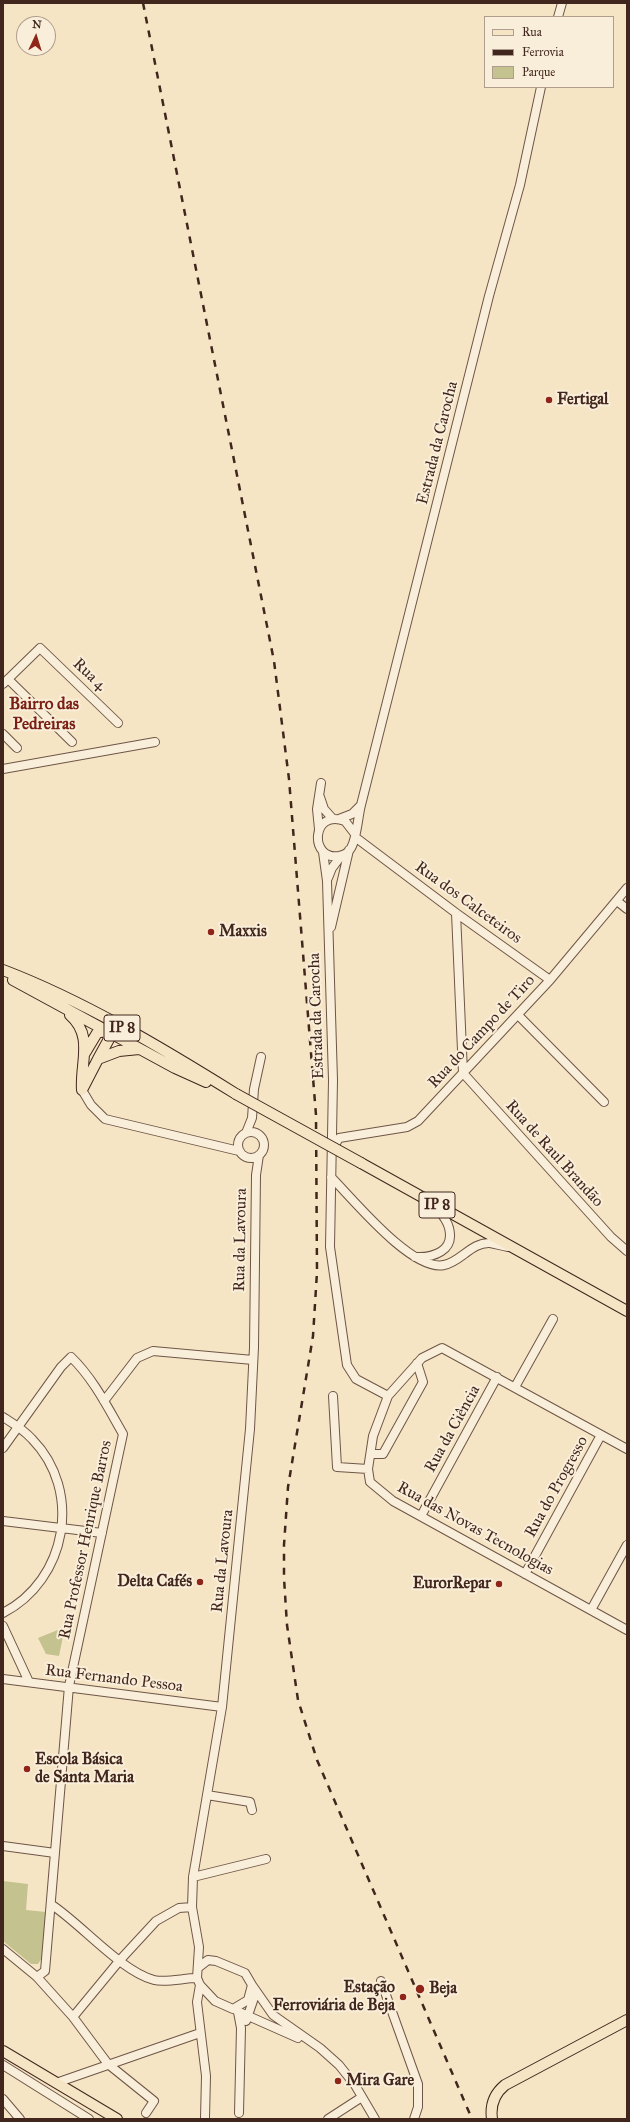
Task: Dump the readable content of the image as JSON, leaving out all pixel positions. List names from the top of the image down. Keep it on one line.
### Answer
{"streets":{"main road":["IP 8"],"street":["Estrada da Carocha","Rua 4","Rua dos Calceteiros","Rua do Campo de Tiro","Rua de Raul Brandão","Rua da Lavoura","Rua da Ciência","Rua do Progresso","Rua das Novas Tecnologias","Rua Professor Henrique Barros","Rua Fernando Pessoa"]},"crossings":[["Estrada da Carocha","Rua dos Calceteiros"],["Estrada da Carocha","Rua do Campo de Tiro"],["Rua dos Calceteiros","Rua do Campo de Tiro"],["Rua do Campo de Tiro","Rua de Raul Brandão"],["Rua da Lavoura","Rua Fernando Pessoa"],["Rua da Ciência","Rua das Novas Tecnologias"],["Rua do Progresso","Rua das Novas Tecnologias"],["Rua Professor Henrique Barros","Rua Fernando Pessoa"]],"districts":["Bairro das Pedreiras"],"places":["Fertigal","Maxxis","Delta Cafés","EurorRepar","Escola Básica de Santa Maria","Beja","Estação Ferroviária de Beja","Mira Gare"],"legend":["Rua","Ferrovia","Parque"],"north":"top"}
